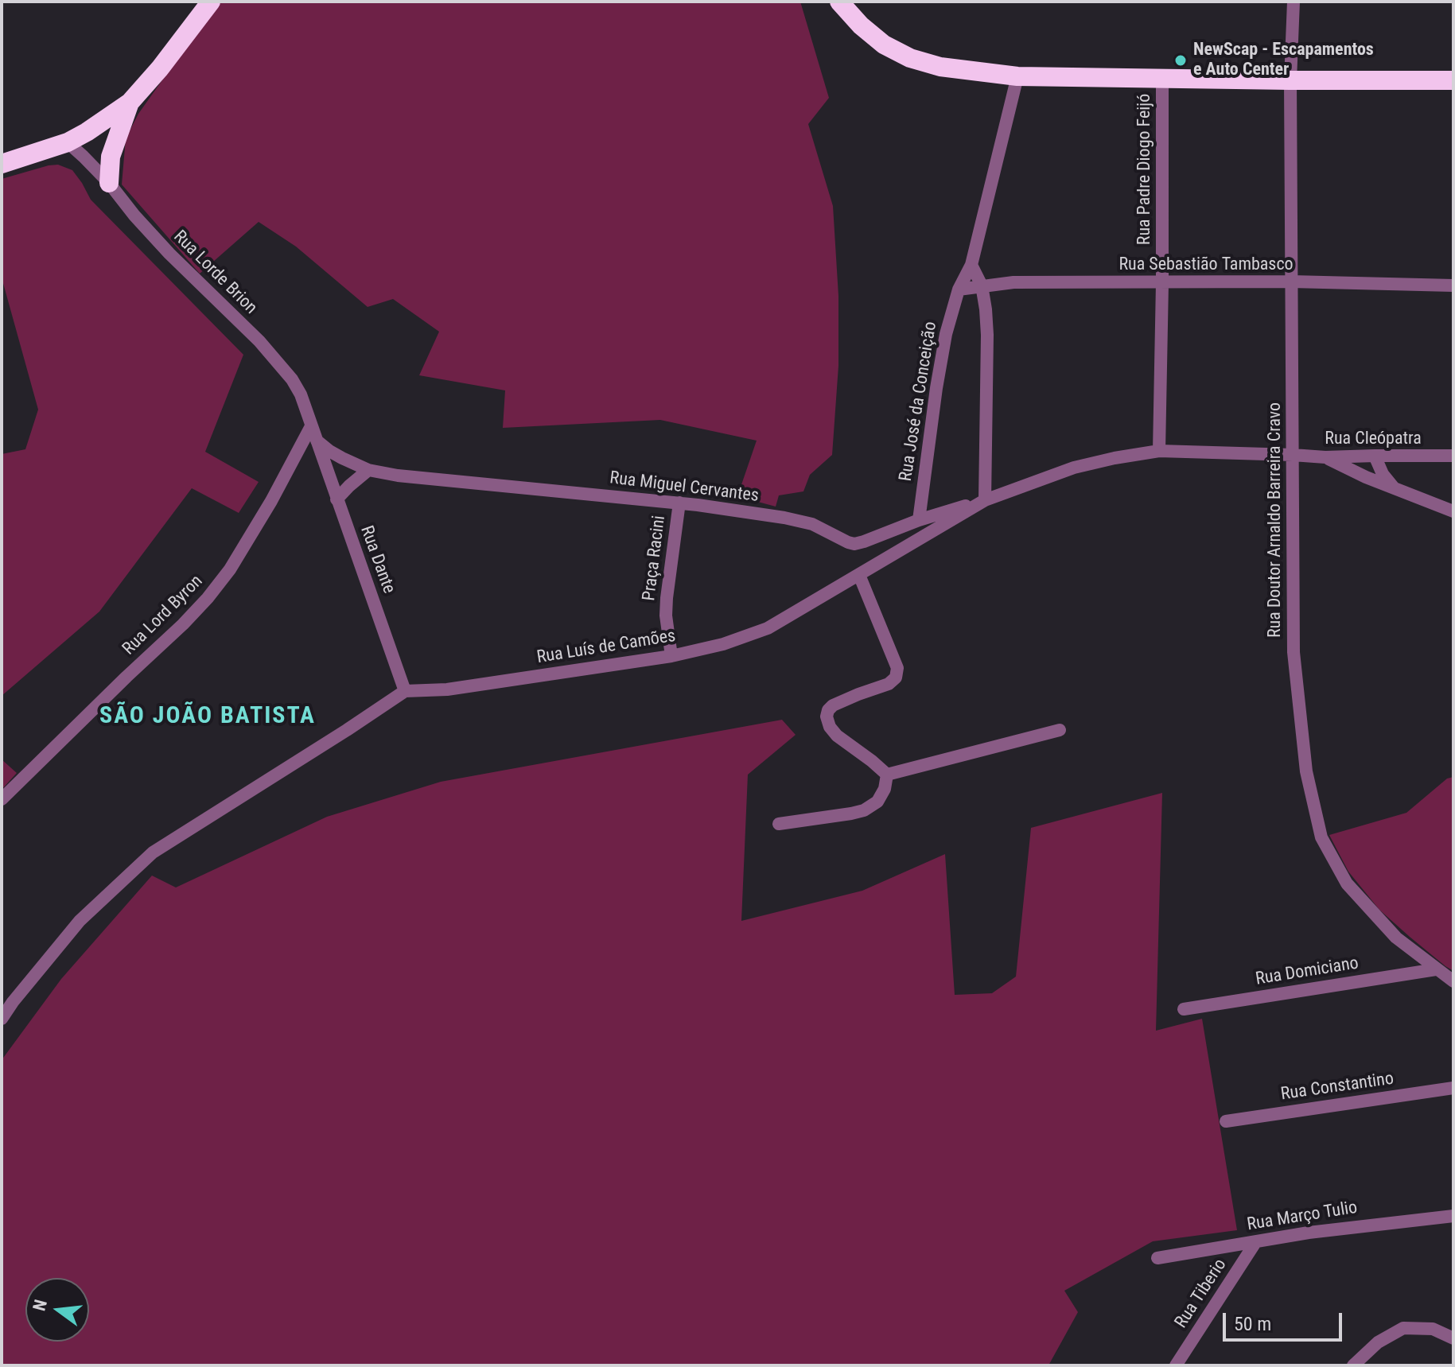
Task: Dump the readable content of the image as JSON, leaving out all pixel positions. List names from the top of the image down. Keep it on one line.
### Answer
{"streets":{"street":["Rua Padre Diogo Feijó","Rua Sebastião Tambasco","Rua Lorde Brion","Rua José da Conceição","Rua Cleópatra","Rua Miguel Cervantes","Rua Doutor Arnaldo Barreira Cravo","Praça Racini","Rua Dante","Rua Lord Byron","Rua Luís de Camões","Rua Domiciano","Rua Constantino","Rua Março Tulio","Rua Tiberio"]},"crossings":[["Rua Padre Diogo Feijó","Rua Sebastião Tambasco"],["Rua Padre Diogo Feijó","Rua Luís de Camões"],["Rua Sebastião Tambasco","Rua José da Conceição"],["Rua Sebastião Tambasco","Rua Doutor Arnaldo Barreira Cravo"],["Rua Lorde Brion","Rua Miguel Cervantes"],["Rua Lorde Brion","Rua Dante"],["Rua Lorde Brion","Rua Lord Byron"],["Rua José da Conceição","Rua Miguel Cervantes"],["Rua Cleópatra","Rua Doutor Arnaldo Barreira Cravo"],["Rua Cleópatra","Rua Luís de Camões"],["Rua Miguel Cervantes","Praça Racini"],["Rua Miguel Cervantes","Rua Dante"],["Rua Miguel Cervantes","Rua Luís de Camões"],["Rua Doutor Arnaldo Barreira Cravo","Rua Luís de Camões"],["Rua Doutor Arnaldo Barreira Cravo","Rua Domiciano"],["Praça Racini","Rua Luís de Camões"],["Rua Dante","Rua Luís de Camões"],["Rua Março Tulio","Rua Tiberio"]],"districts":["SÃO JOÃO BATISTA"],"places":["NewScap - Escapamentos e Auto Center"],"scale_bar":"50 m","north":"left"}
